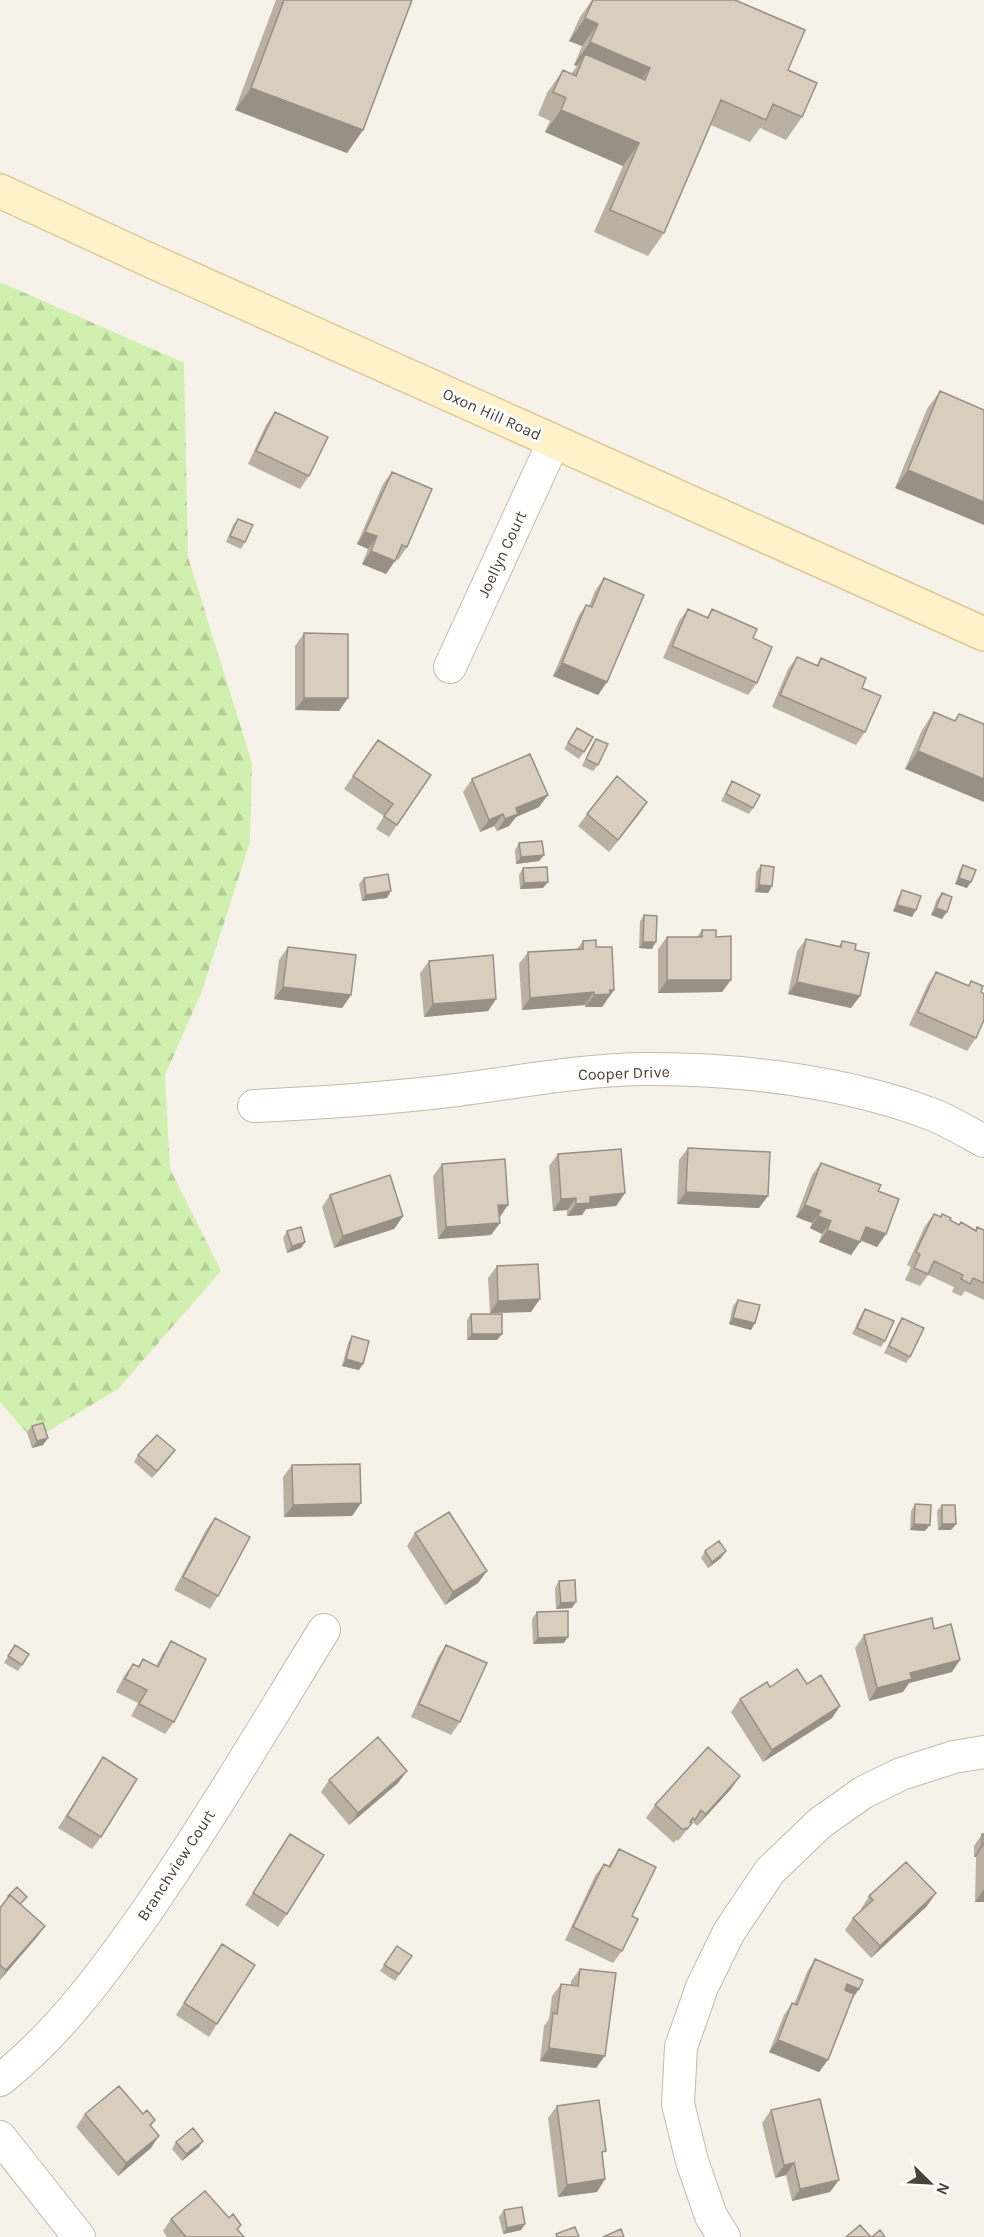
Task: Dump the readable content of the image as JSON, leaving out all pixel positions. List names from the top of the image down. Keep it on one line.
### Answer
{"streets":{"main road":["Oxon Hill Road"],"street":["Joellyn Court","Cooper Drive","Branchview Court"]},"crossings":[["Oxon Hill Road","Joellyn Court"]],"north":"bottom right"}
